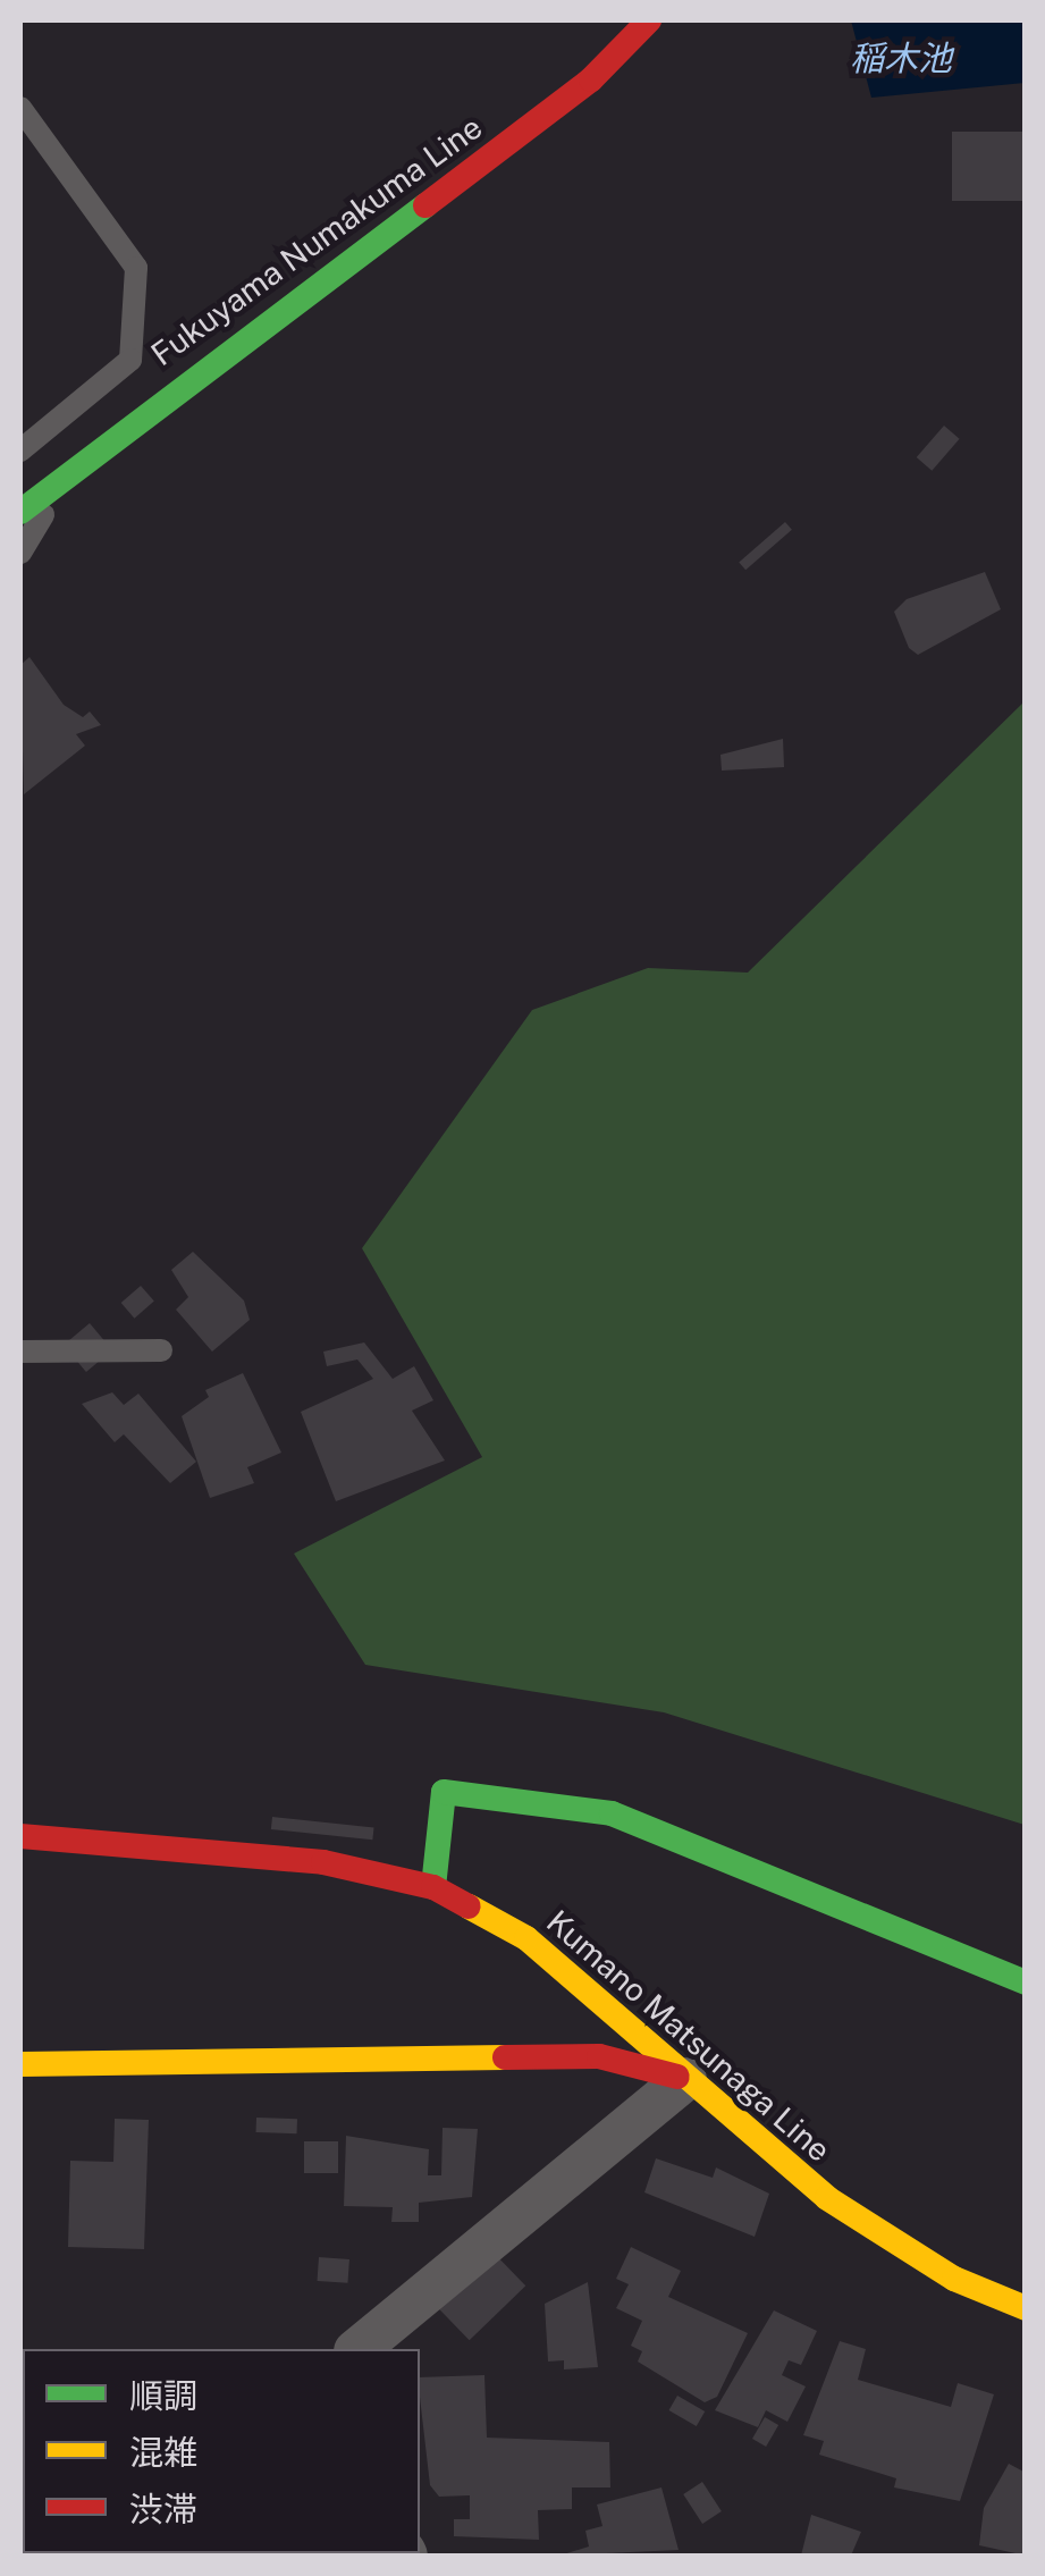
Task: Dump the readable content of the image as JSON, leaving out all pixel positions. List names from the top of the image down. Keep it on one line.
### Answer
{"streets":{"main road":["Fukuyama Numakuma Line","Kumano Matsunaga Line"]},"water":["稲木池"],"legend":["順調","混雑","渋滞"]}
